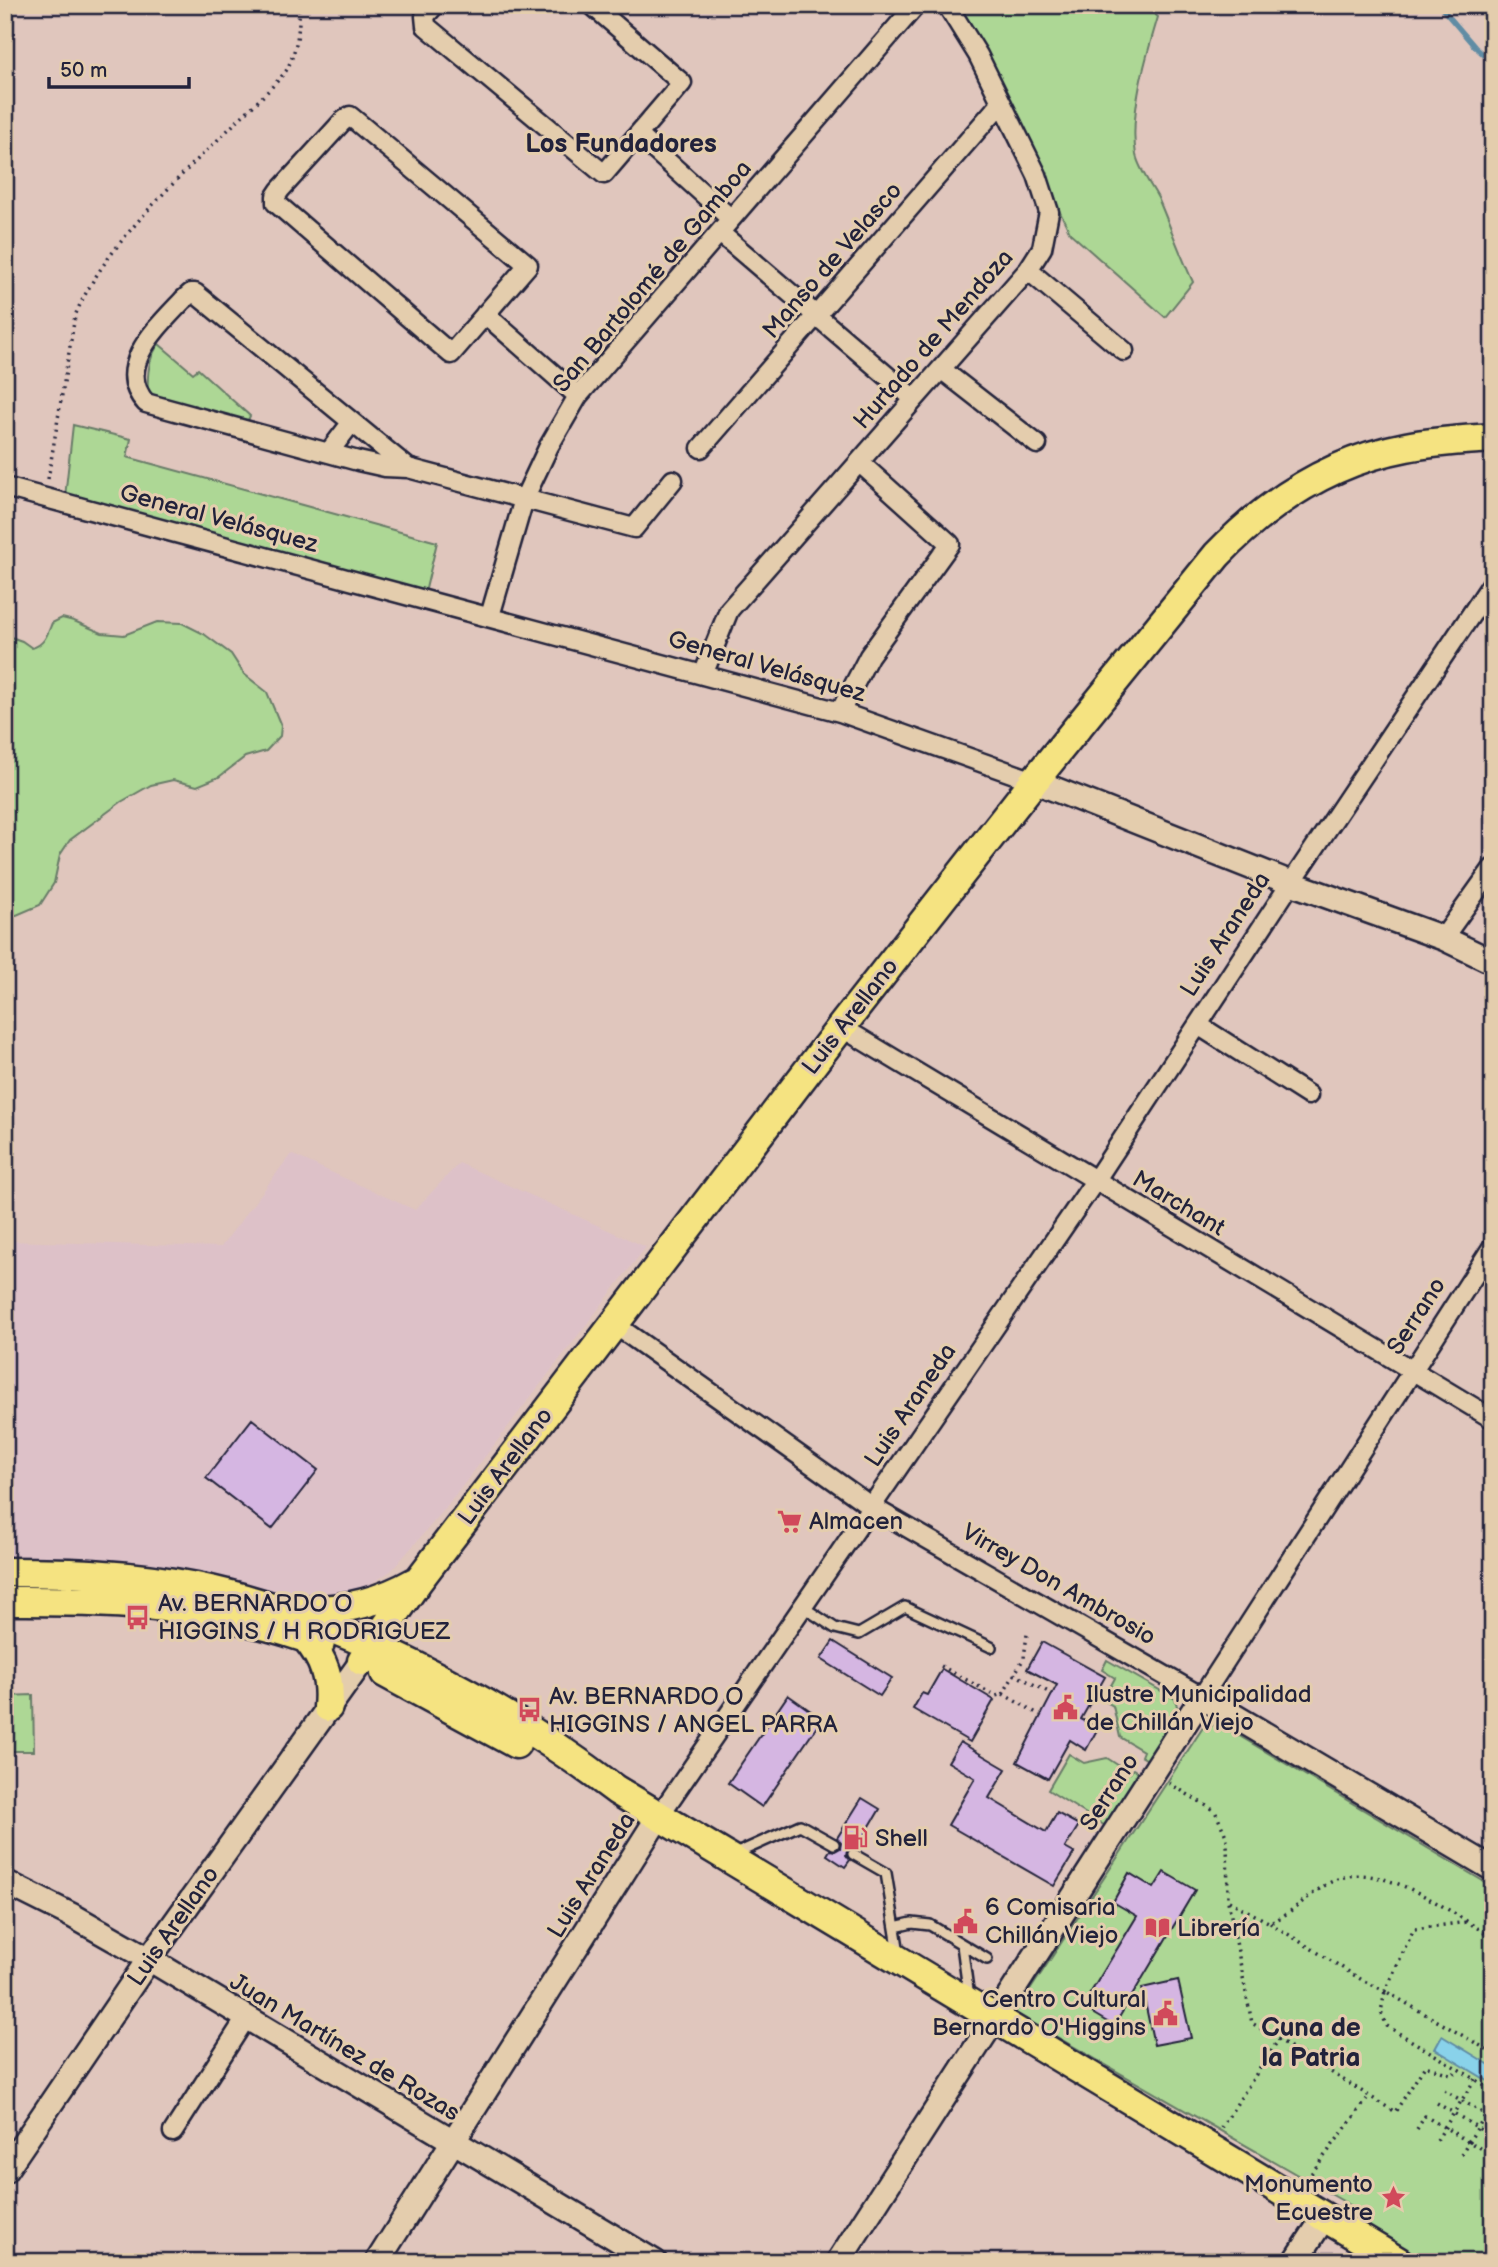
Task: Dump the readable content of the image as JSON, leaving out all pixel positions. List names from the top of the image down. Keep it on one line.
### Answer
{"streets":{"main road":["Luis Arellano"],"street":["Manso de Velasco","San Bartolomé de Gamboa","Hurtado de Mendoza","General Velásquez","Luis Araneda","Marchant","Serrano","Virrey Don Ambrosio","Juan Martínez de Rozas"]},"crossings":[["Manso de Velasco","Hurtado de Mendoza"],["San Bartolomé de Gamboa","General Velásquez"],["Hurtado de Mendoza","General Velásquez"],["General Velásquez","Luis Araneda"],["General Velásquez","Luis Arellano"],["Luis Araneda","Marchant"],["Luis Araneda","Virrey Don Ambrosio"],["Luis Araneda","Juan Martínez de Rozas"],["Luis Arellano","Marchant"],["Luis Arellano","Virrey Don Ambrosio"],["Luis Arellano","Juan Martínez de Rozas"],["Marchant","Serrano"],["Serrano","Virrey Don Ambrosio"]],"districts":["Los Fundadores","Cuna de la Patria"],"places":{"supermarket":["Almacen"],"bus stop":["Av. BERNARDO O HIGGINS / H RODRIGUEZ","Av. BERNARDO O HIGGINS / ANGEL PARRA"],"public building":["Ilustre Municipalidad de Chillán Viejo","6 Comisaria Chillán Viejo","Centro Cultural Bernardo O'Higgins"],"fuel station":["Shell"],"library":["Librería"],"place":["Monumento Ecuestre"]},"scale_bar":"50 m"}
